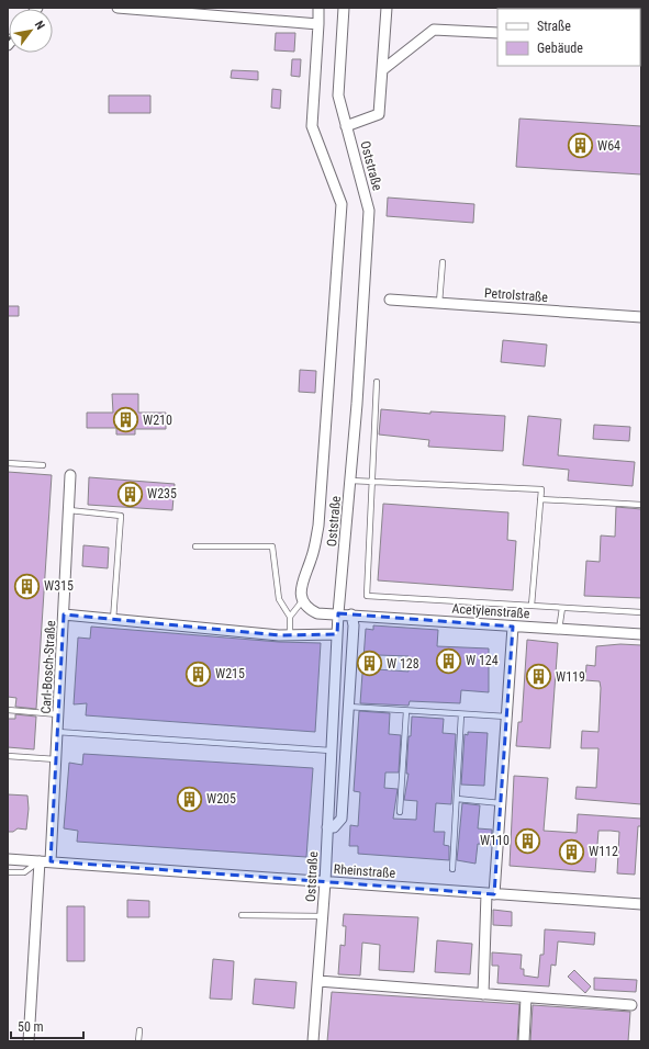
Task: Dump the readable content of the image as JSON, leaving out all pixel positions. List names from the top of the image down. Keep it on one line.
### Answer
{"streets":{"street":["Oststraße","Petrolstraße","Acetylenstraße","Carl-Bosch-Straße","Rheinstraße"]},"crossings":[["Oststraße","Acetylenstraße"],["Oststraße","Rheinstraße"],["Carl-Bosch-Straße","Rheinstraße"]],"places":{"building":["W64","W210","W235","W315","W 124","W 128","W215","W119","W205","W110","W112"]},"legend":["Straße","Gebäude"],"scale_bar":"50 m","north":"top right"}
